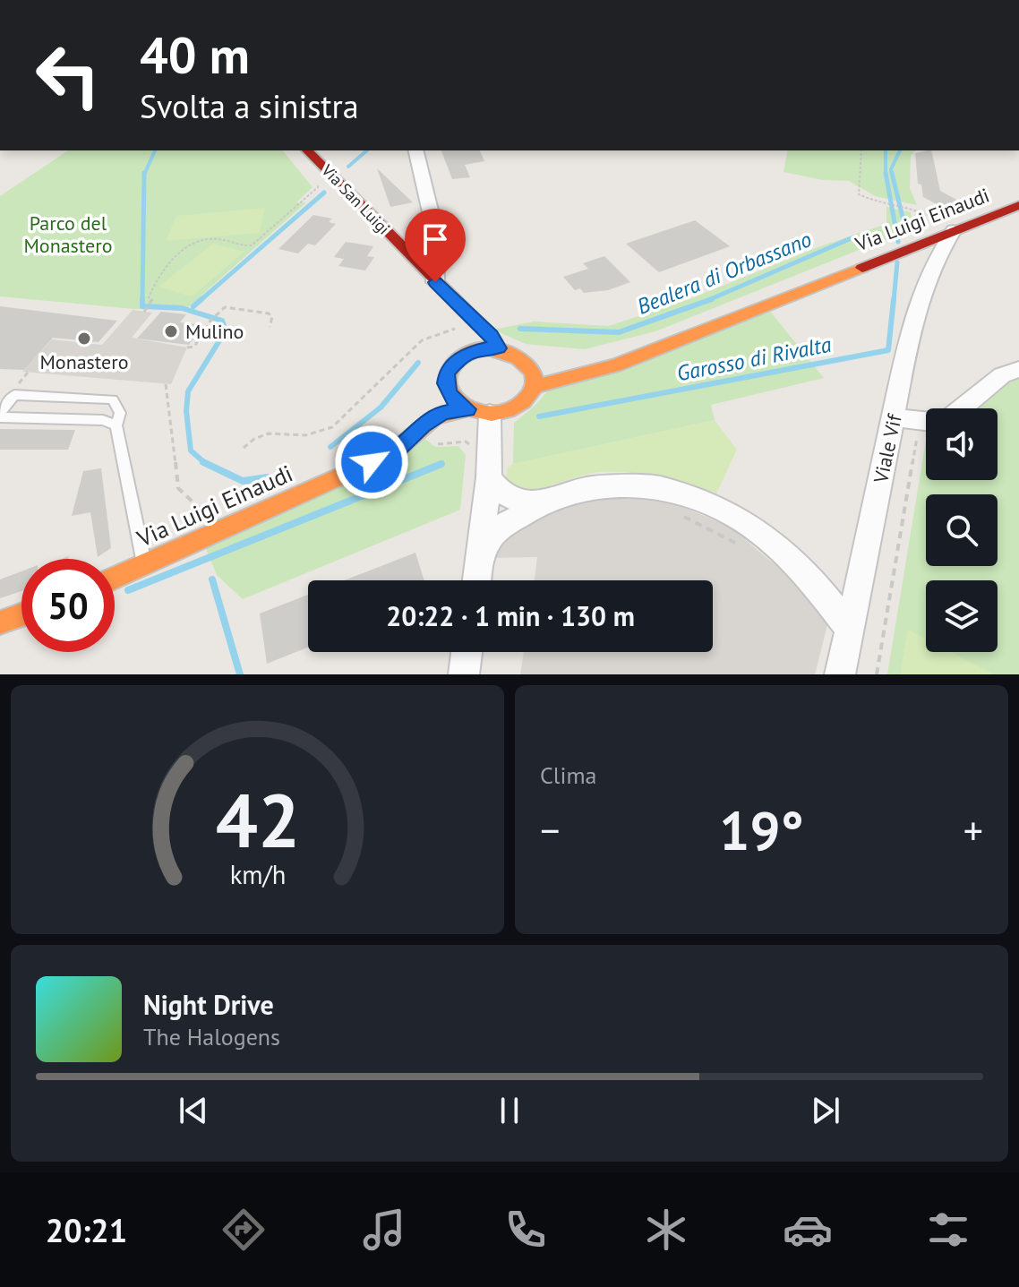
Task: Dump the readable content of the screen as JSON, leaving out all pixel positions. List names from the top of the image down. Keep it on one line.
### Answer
{"streets":{"main road":["Via San Luigi","Via Luigi Einaudi"],"street":["Viale Vif"]},"crossings":[["Via San Luigi","Via Luigi Einaudi"],["Via Luigi Einaudi","Viale Vif"]],"water":["Bealera di Orbassano","Garosso di Rivalta"],"parks":["Parco del Monastero"],"places":["Mulino","Monastero"],"page":{"turn":["40 m","Svolta a sinistra"],"limit":"50","trip":"20:22 · 1 min · 130 m","tile":"Clima","heat":["−","19°","+"],"song":["Night Drive","The Halogens"],"tabs":"20:21","gauge":["42","km/h"]}}
